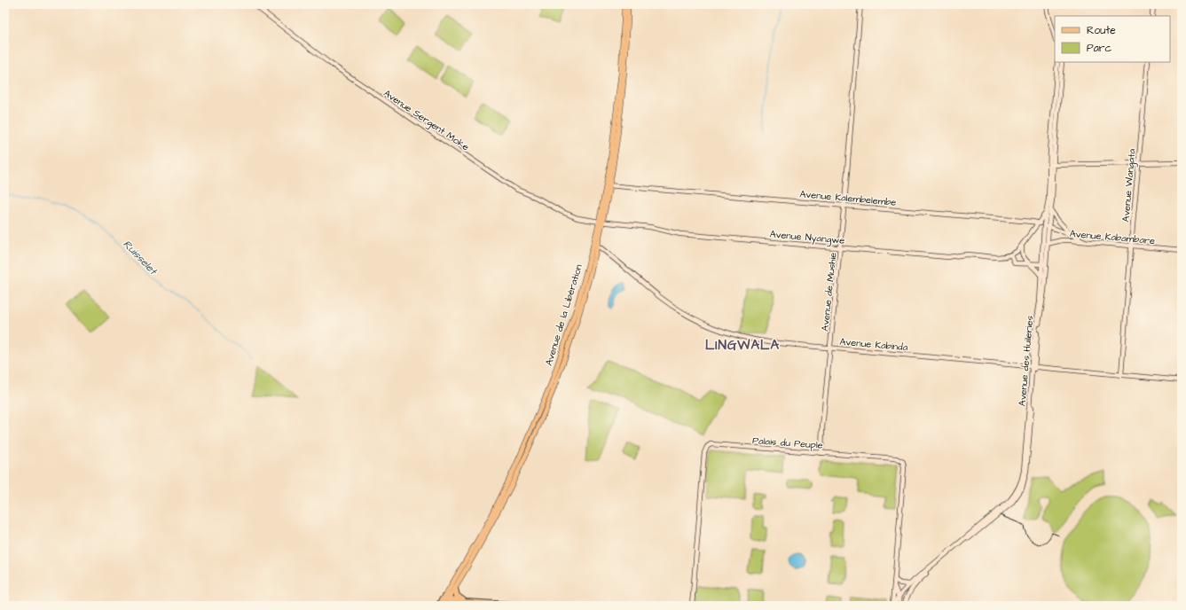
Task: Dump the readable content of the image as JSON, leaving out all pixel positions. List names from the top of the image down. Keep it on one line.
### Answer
{"streets":{"main road":["Avenue de la Libération"],"street":["Avenue Sergent Moke","Avenue Wangata","Avenue Kalembelembe","Avenue Nyangwe","Avenue Kabambare","Avenue de Mushie","Avenue Kabinda","Avenue des Huileries","Palais du Peuple"]},"crossings":[["Avenue Sergent Moke","Avenue Nyangwe"],["Avenue Sergent Moke","Avenue de la Libération"],["Avenue Wangata","Avenue Kabambare"],["Avenue Wangata","Avenue Kabinda"],["Avenue Kalembelembe","Avenue Kabambare"],["Avenue Kalembelembe","Avenue de Mushie"],["Avenue Kalembelembe","Avenue de la Libération"],["Avenue Kalembelembe","Avenue des Huileries"],["Avenue Nyangwe","Avenue de Mushie"],["Avenue Nyangwe","Avenue de la Libération"],["Avenue Kabambare","Avenue des Huileries"],["Avenue de Mushie","Avenue Kabinda"],["Avenue de Mushie","Palais du Peuple"],["Avenue de la Libération","Avenue Kabinda"],["Avenue Kabinda","Avenue des Huileries"],["Avenue des Huileries","Palais du Peuple"]],"districts":["LINGWALA"],"water":["Ruisselet"],"legend":["Route","Parc"]}
